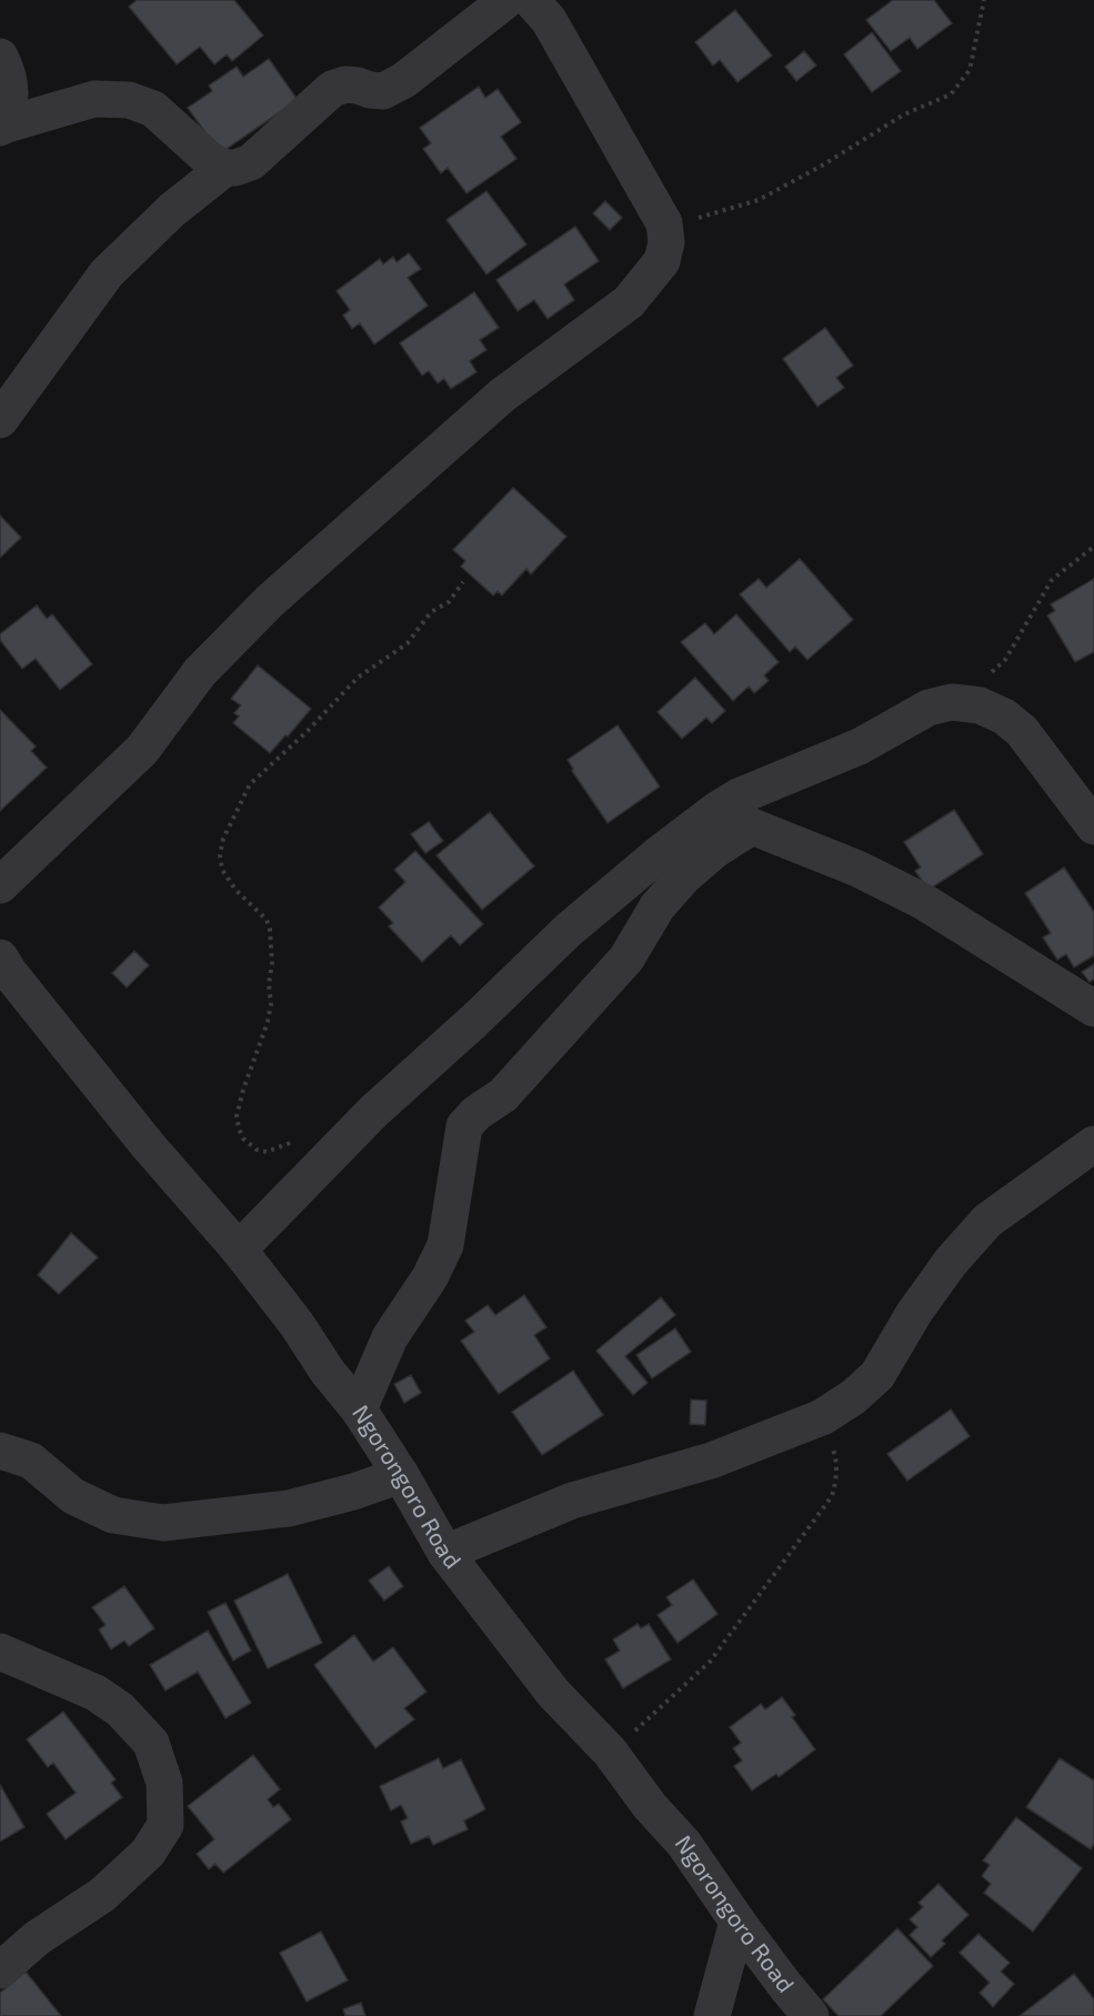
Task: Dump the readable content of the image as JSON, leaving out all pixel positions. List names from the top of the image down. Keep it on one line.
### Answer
{"streets":{"street":["Ngorongoro Road"]}}
